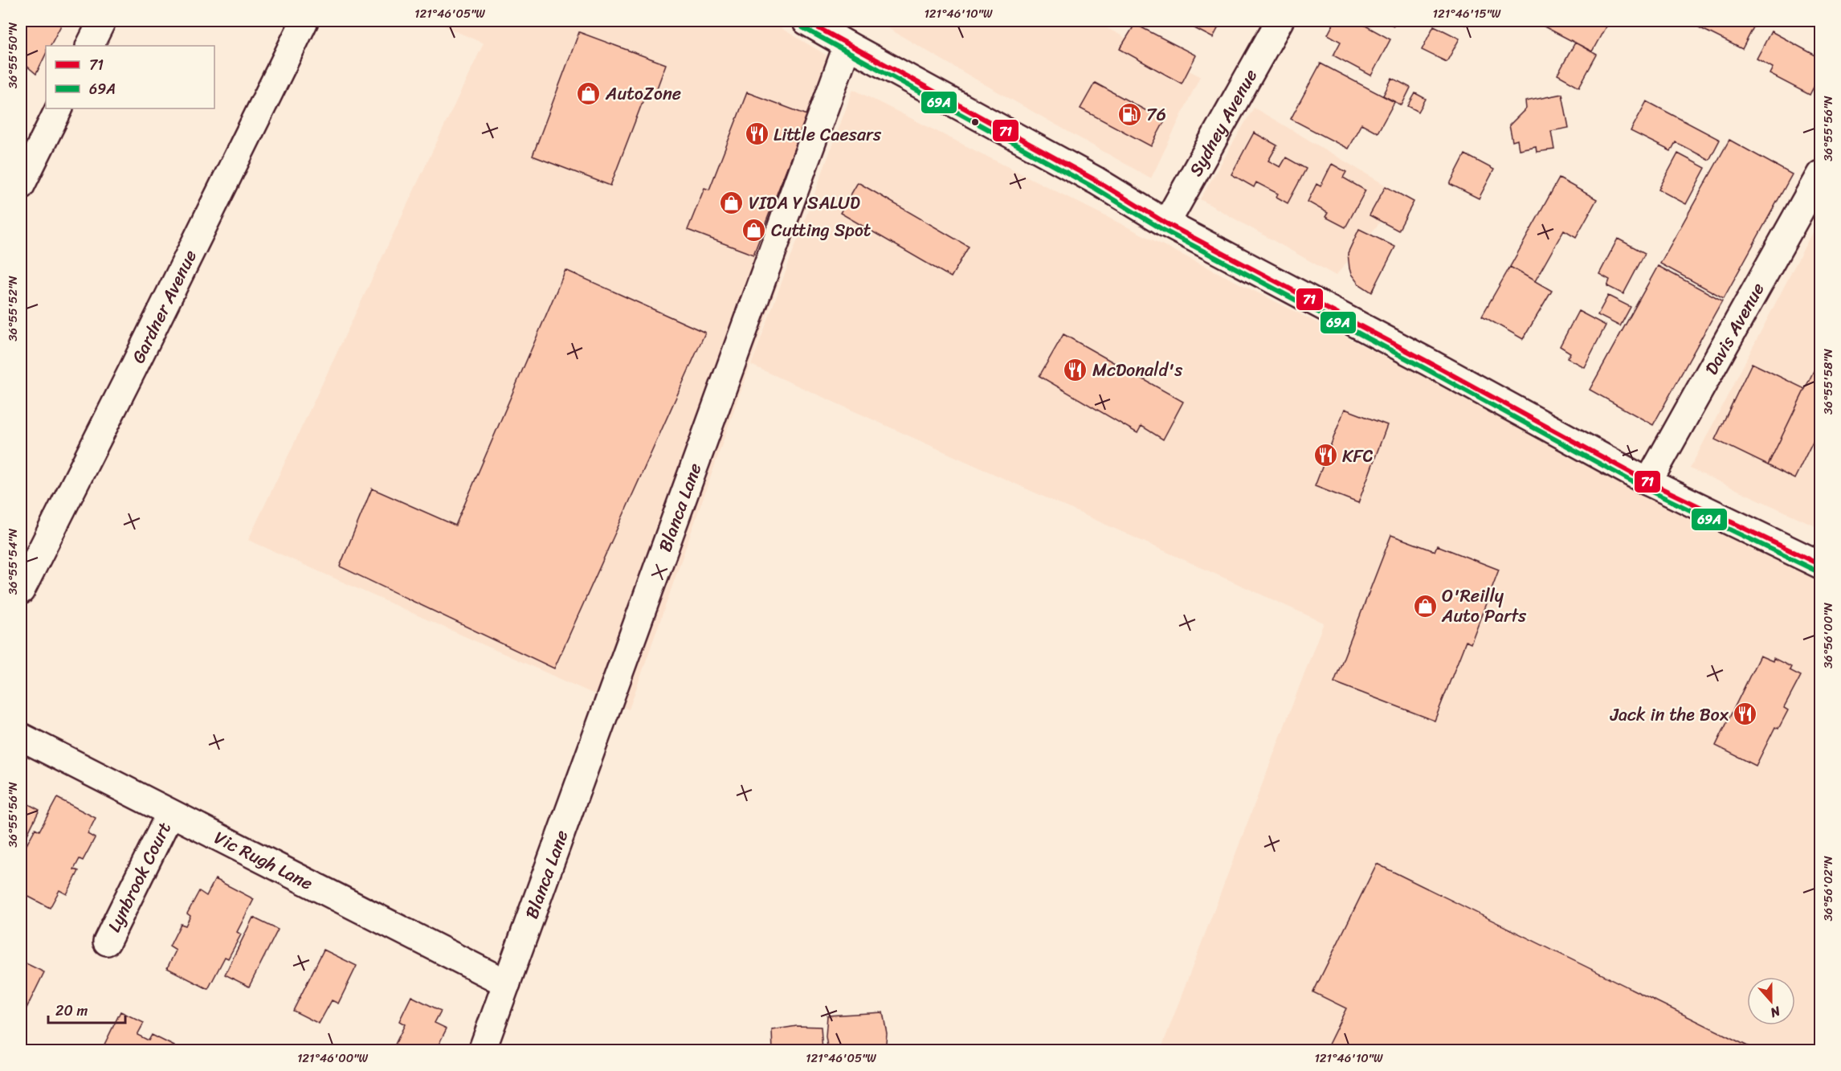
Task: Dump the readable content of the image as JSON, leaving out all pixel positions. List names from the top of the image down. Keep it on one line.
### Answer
{"streets":{"street":["Sydney Avenue","Gardner Avenue","Davis Avenue","Blanca Lane","Vic Rugh Lane","Lynbrook Court"]},"crossings":[["Blanca Lane","Vic Rugh Lane"],["Vic Rugh Lane","Lynbrook Court"]],"places":{"shop":["AutoZone","VIDA Y SALUD","Cutting Spot","O'Reilly Auto Parts"],"fuel station":["76"],"restaurant":["Little Caesars","McDonald's","KFC","Jack in the Box"]},"lines":["transit line 71","transit line 69A"],"legend":["71","69A"],"scale_bar":"20 m","north":"bottom","coordinates":["121°46'05\"W","121°46'10\"W","121°46'15\"W","36°55'50\"N","36°55'56\"N","36°55'52\"N","36°55'58\"N","36°55'54\"N","36°56'00\"N","36°56'02\"N","121°46'00\"W"]}
